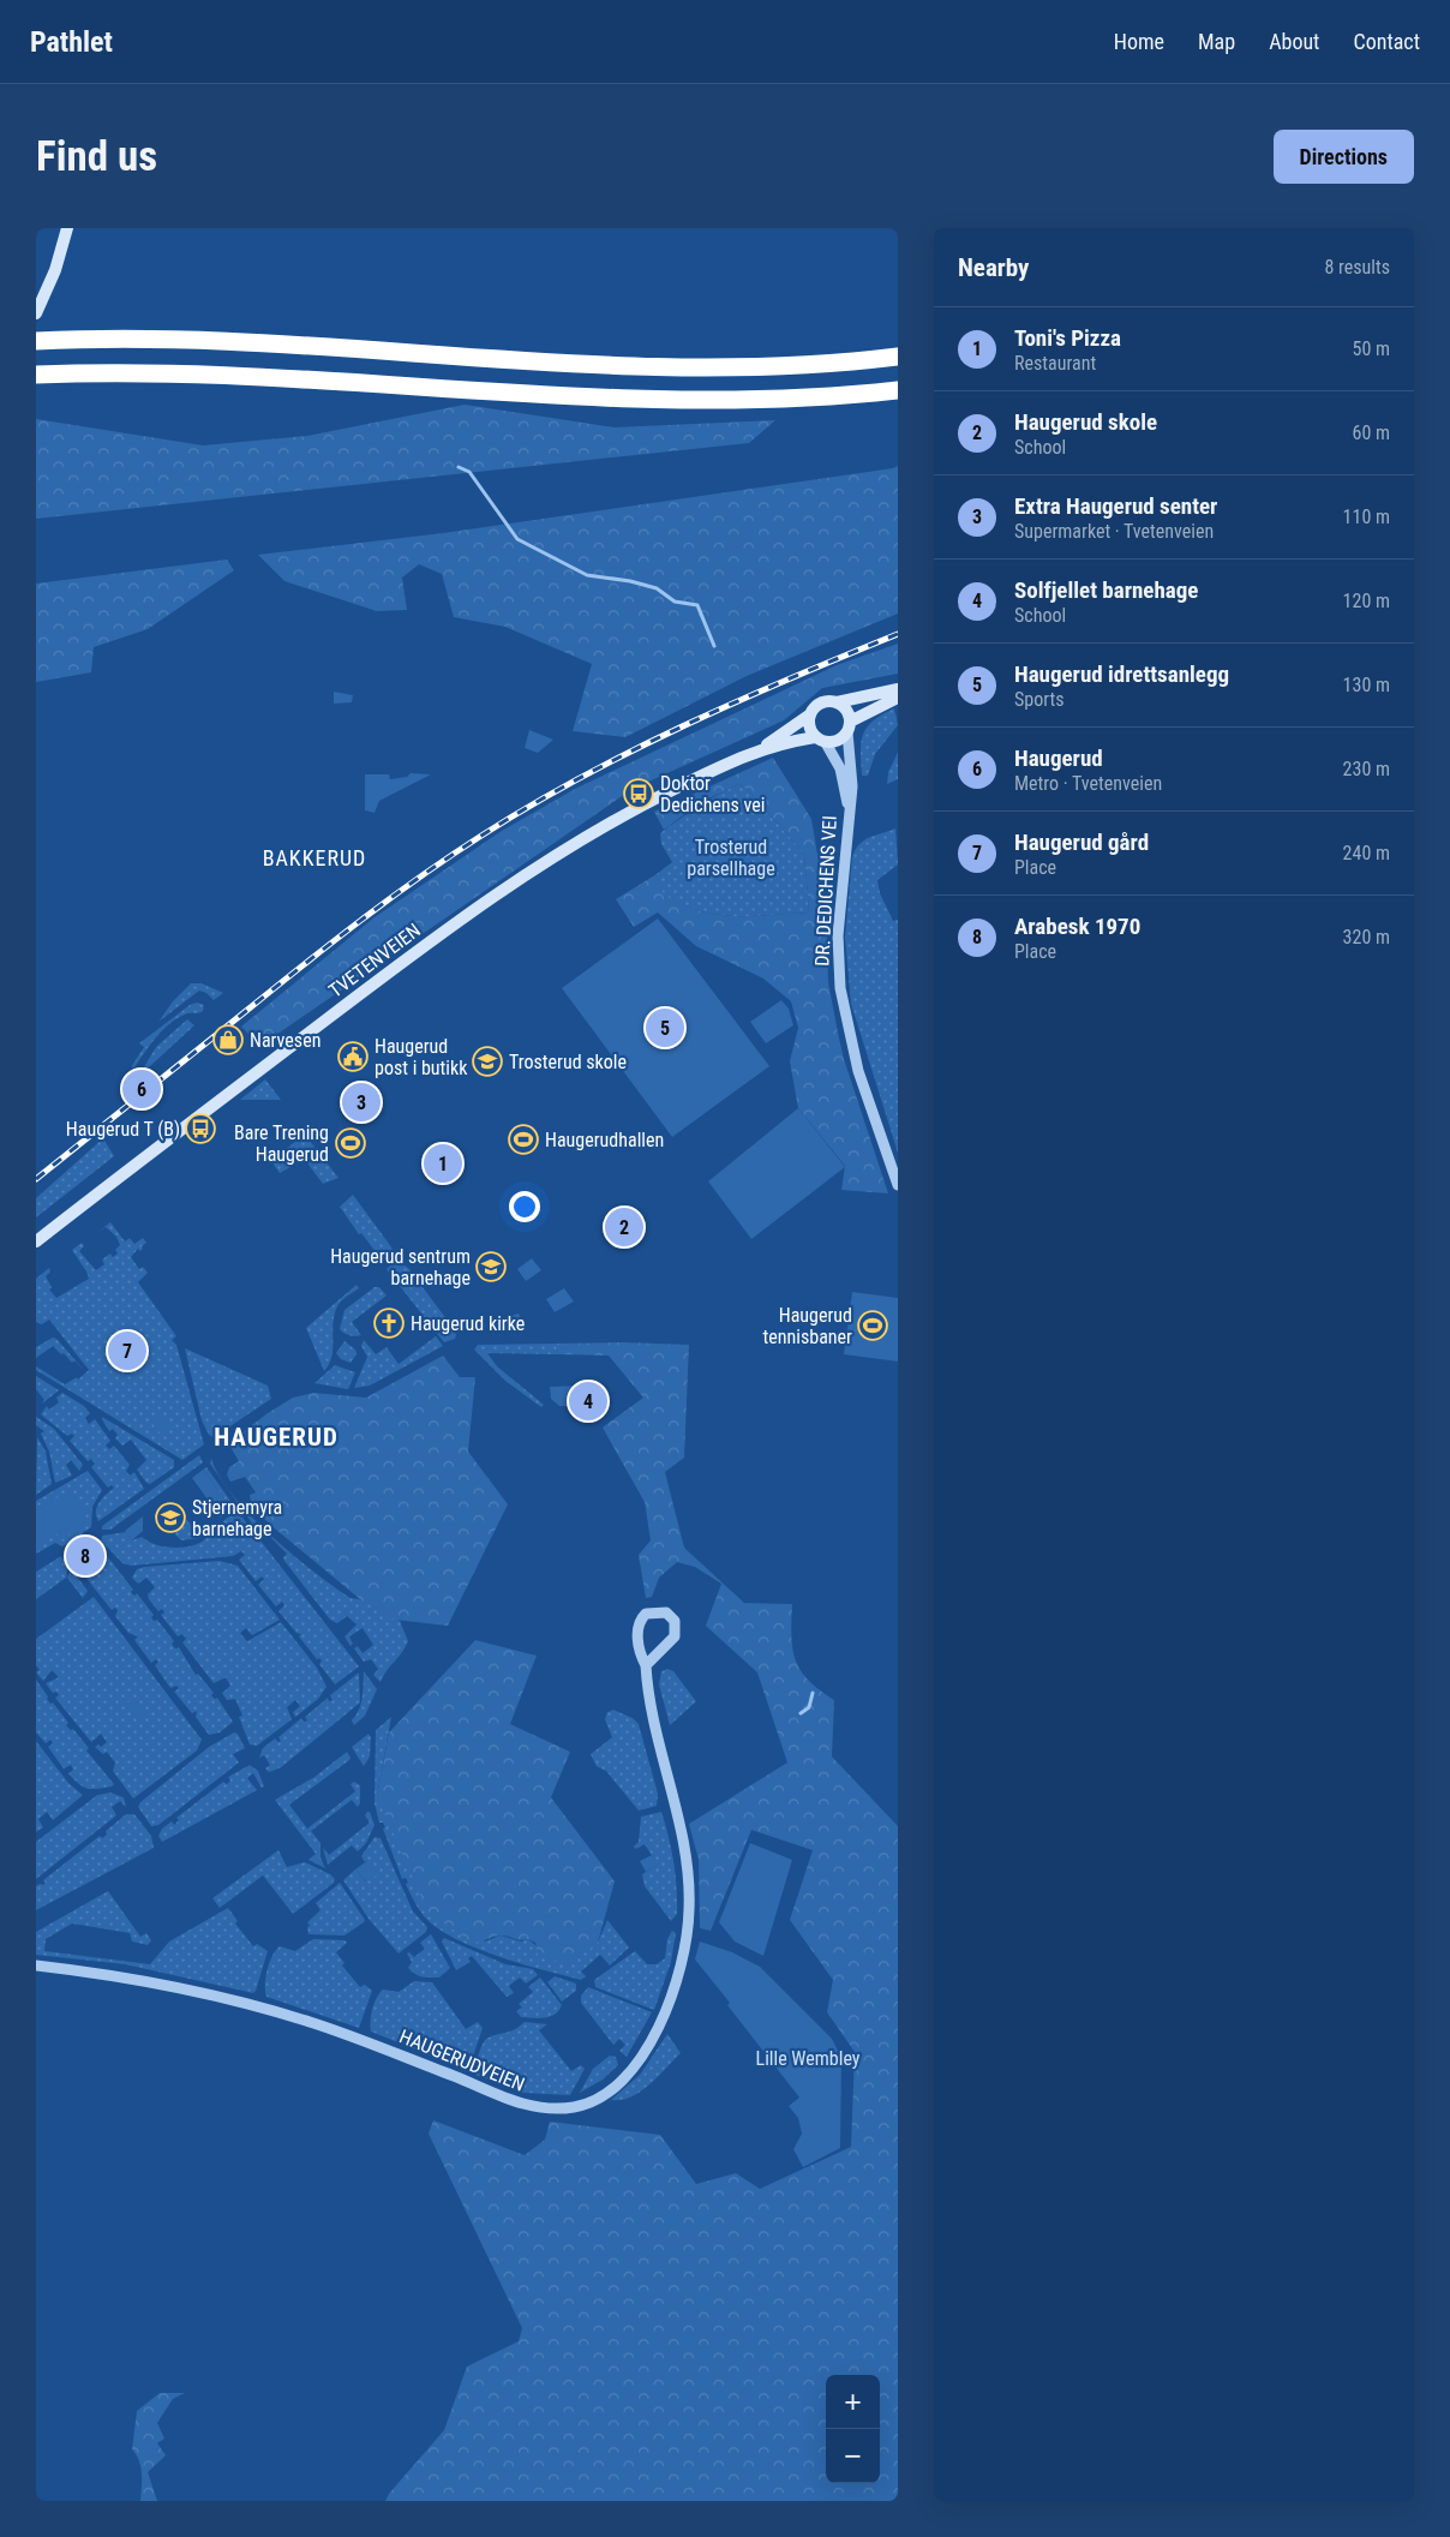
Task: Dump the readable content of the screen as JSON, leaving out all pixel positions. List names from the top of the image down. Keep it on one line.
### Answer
{"streets":{"main road":["TVETENVEIEN"],"street":["DR. DEDICHENS VEI","HAUGERUDVEIEN"]},"crossings":[["DR. DEDICHENS VEI","TVETENVEIEN"]],"districts":["BAKKERUD","HAUGERUD"],"parks":["Trosterud parsellhage","Lille Wembley"],"places":{"bus stop":["Doktor Dedichens vei","Haugerud T (B)"],"shop":["Narvesen"],"public building":["Haugerud post i butikk"],"school or university":["Trosterud skole","Haugerud sentrum barnehage","Stjernemyra barnehage"],"sports":["Haugerudhallen","Bare Trening Haugerud","Haugerud tennisbaner"],"church":["Haugerud kirke"]},"page":{"header":"Pathlet","nav":["Home","Map","About","Contact"],"buttons":"Directions","title":"Find us","heading":["Nearby","8 results"],"list":[{"mark":"1","name":"Toni's Pizza","note":"Restaurant","value":"50 m"},{"mark":"2","name":"Haugerud skole","note":"School","value":"60 m"},{"mark":"3","name":"Extra Haugerud senter","note":"Supermarket · Tvetenveien","value":"110 m"},{"mark":"4","name":"Solfjellet barnehage","note":"School","value":"120 m"},{"mark":"5","name":"Haugerud idrettsanlegg","note":"Sports","value":"130 m"},{"mark":"6","name":"Haugerud","note":"Metro · Tvetenveien","value":"230 m"},{"mark":"7","name":"Haugerud gård","note":"Place","value":"240 m"},{"mark":"8","name":"Arabesk 1970","note":"Place","value":"320 m"}],"pins":["5","6","3","1","2","7","4","8"],"map_buttons":["+","−"]}}
